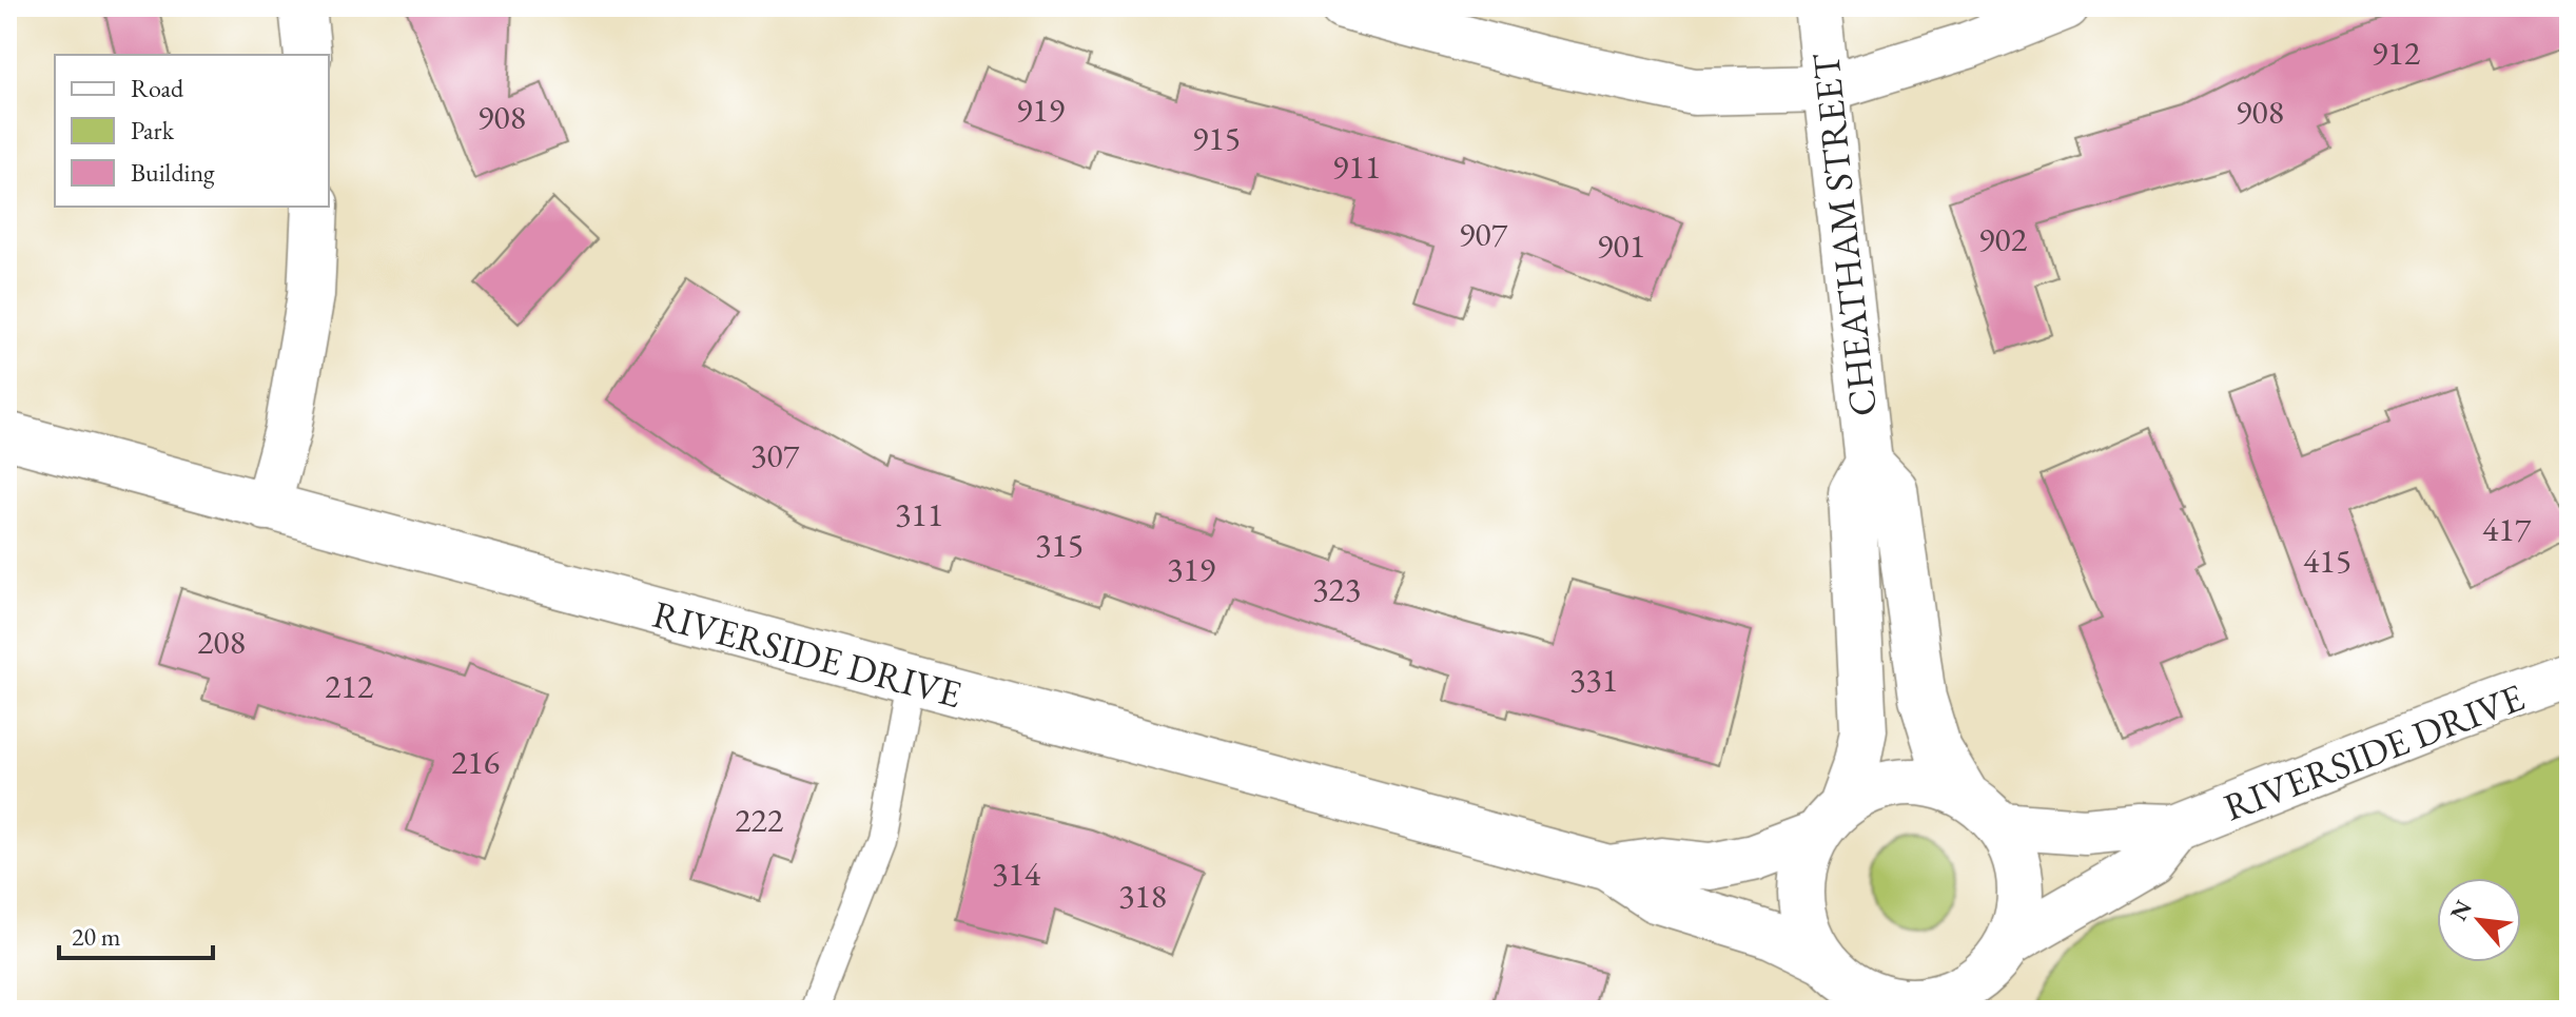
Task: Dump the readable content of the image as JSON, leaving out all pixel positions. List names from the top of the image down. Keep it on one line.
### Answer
{"streets":{"street":["CHEATHAM STREET","RIVERSIDE DRIVE"]},"crossings":[["CHEATHAM STREET","RIVERSIDE DRIVE"]],"house_numbers":["912","919","908","908","915","911","907","902","901","307","311","417","315","415","319","323","208","331","212","216","222","314","318"],"legend":["Road","Park","Building"],"scale_bar":"20 m","north":"top left"}
